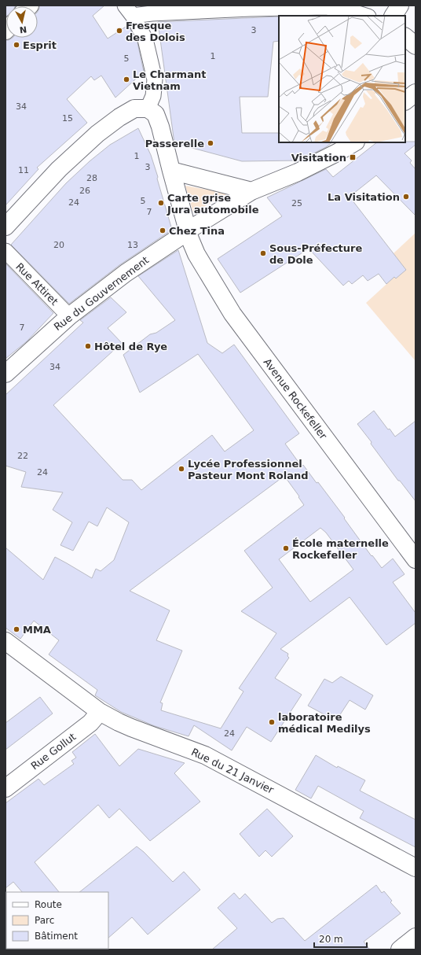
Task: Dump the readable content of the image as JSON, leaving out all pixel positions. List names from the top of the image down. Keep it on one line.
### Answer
{"streets":{"street":["Rue Attiret","Rue du Gouvernement","Avenue Rockefeller","Rue Gollut","Rue du 21 Janvier"]},"crossings":[["Rue Attiret","Rue du Gouvernement"],["Rue du Gouvernement","Avenue Rockefeller"],["Rue Gollut","Rue du 21 Janvier"]],"places":{"other":["Fresque des Dolois","Esprit","Le Charmant Vietnam","Passerelle","La Visitation","Carte grise Jura automobile","Chez Tina","Sous-Préfecture de Dole","Hôtel de Rye","Lycée Professionnel Pasteur Mont Roland","École maternelle Rockefeller","MMA","laboratoire médical Medilys"],"transit":["Visitation"]},"house_numbers":["3","1","5","34","15","1","3","11","28","26","5","24","25","7","20","13","7","34","22","24","24"],"legend":["Route","Parc","Bâtiment"],"scale_bar":"20 m","north":"bottom"}
